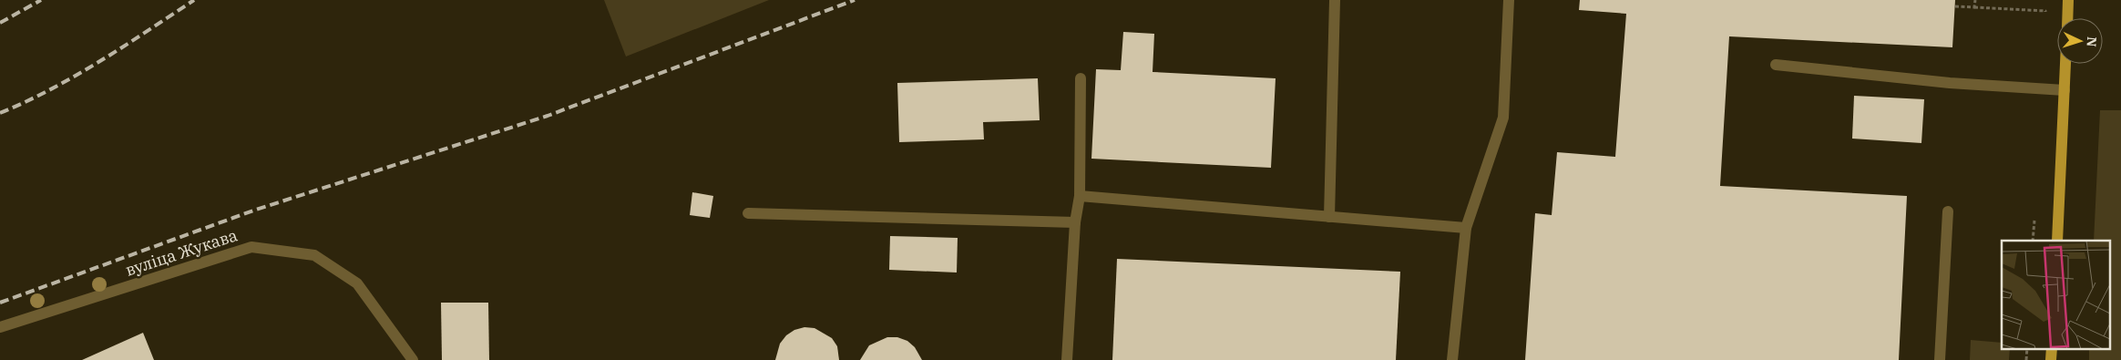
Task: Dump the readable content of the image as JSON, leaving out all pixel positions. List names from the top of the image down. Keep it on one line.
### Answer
{"streets":{"street":["вуліца Жукава"]},"north":"right"}
